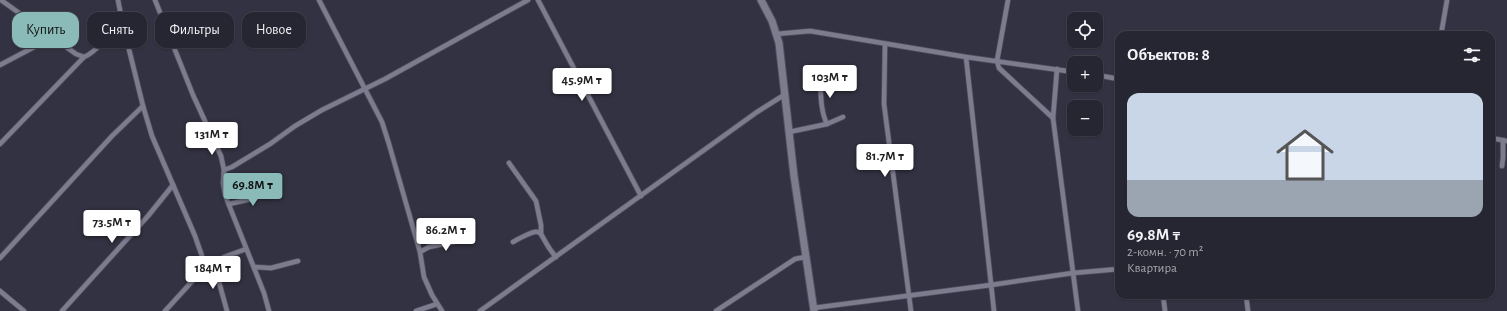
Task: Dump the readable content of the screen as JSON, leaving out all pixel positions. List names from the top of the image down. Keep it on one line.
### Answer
{"page":{"map_buttons":["+","−"],"chip":["Купить","Снять","Фильтры","Новое"],"heading":"Объектов: 8","price":["103M ₸","45.9M ₸","131M ₸","81.7M ₸","69.8M ₸","73.5M ₸","86.2M ₸","184M ₸"],"list":[{"name":"69.8M ₸","note":"2-комн. · 70 m² · Квартира"}]}}
